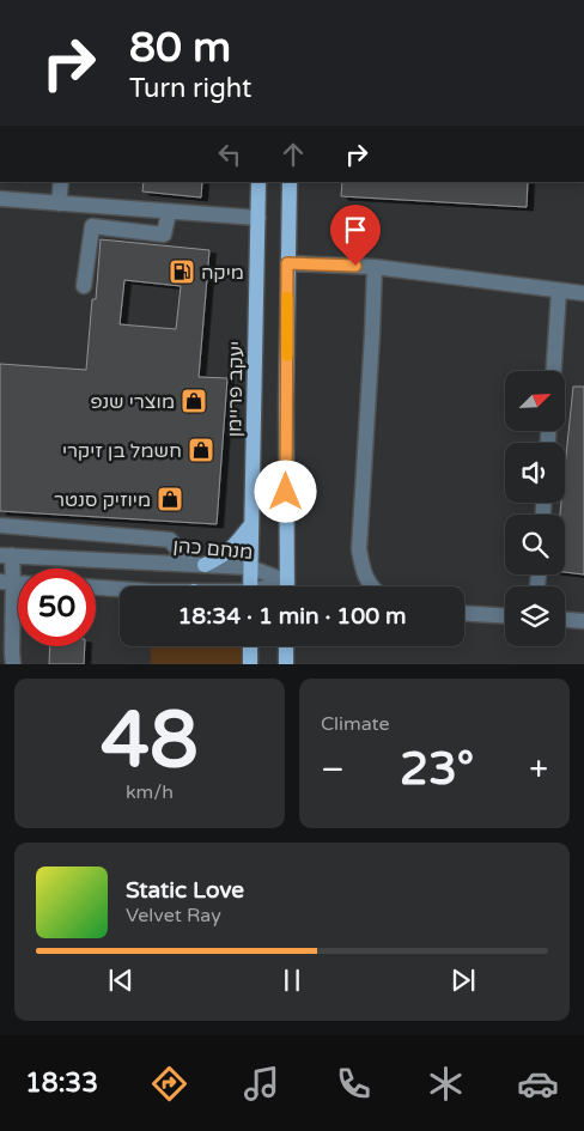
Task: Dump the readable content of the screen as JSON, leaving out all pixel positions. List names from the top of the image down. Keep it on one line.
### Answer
{"streets":{"main road":["יעקב פריימן"],"street":["מנחם כהן"]},"crossings":[["יעקב פריימן","מנחם כהן"]],"places":{"fuel station":["מיקה"],"shop":["מוצרי שנפ","חשמל בן זיקרי","מיוזיק סנטר"]},"north":"top right","page":{"turn":["80 m","Turn right"],"limit":"50","trip":"18:34 · 1 min · 100 m","tile":[["48","km/h"],"Climate"],"heat":["−","23°","+"],"song":["Static Love","Velvet Ray"],"tabs":"18:33"}}
